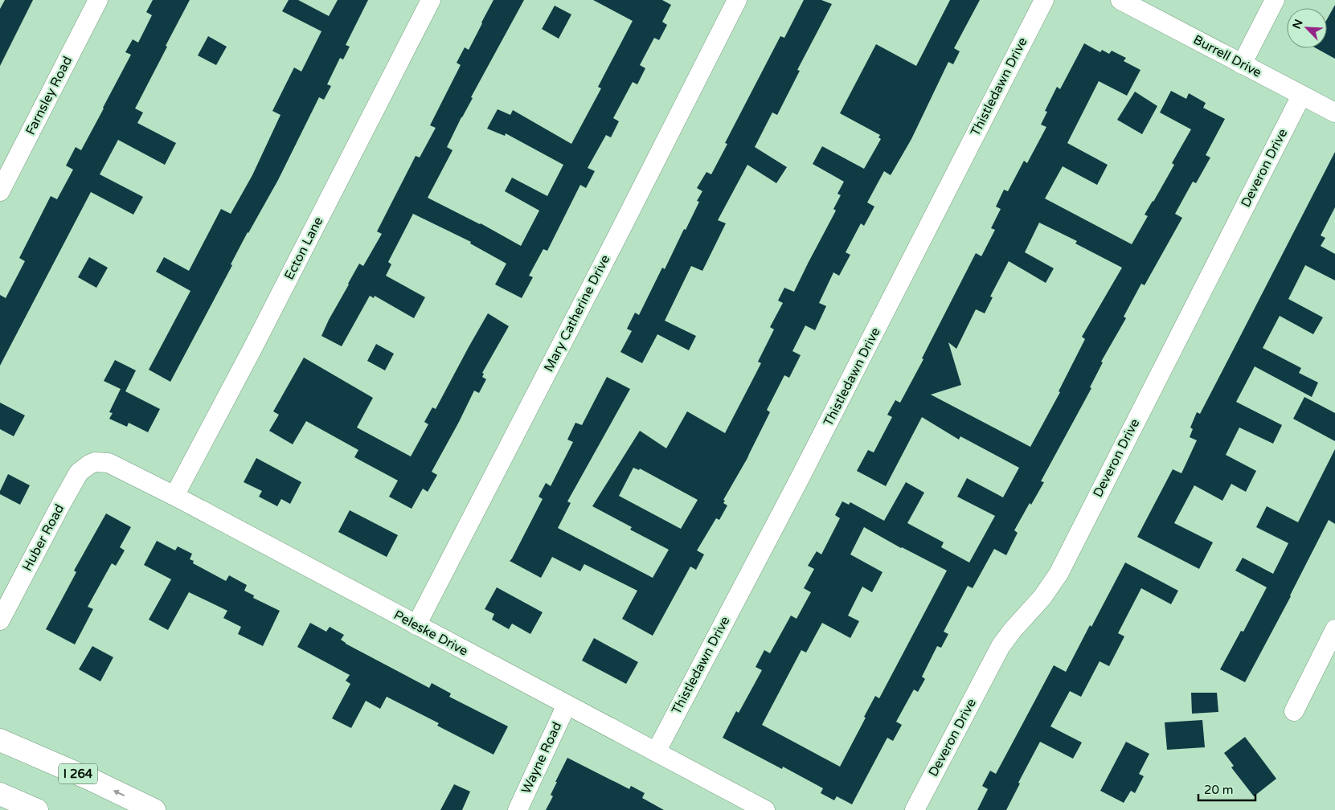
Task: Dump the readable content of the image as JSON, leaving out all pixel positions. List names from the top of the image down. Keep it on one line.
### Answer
{"streets":{"highway":["I 264"],"street":["Burrell Drive","Thistledawn Drive","Farnsley Road","Deveron Drive","Ecton Lane","Mary Catherine Drive","Huber Road","Peleske Drive","Wayne Road"]},"crossings":[["Burrell Drive","Deveron Drive"],["Thistledawn Drive","Peleske Drive"],["Ecton Lane","Peleske Drive"],["Mary Catherine Drive","Peleske Drive"],["Huber Road","Peleske Drive"],["Peleske Drive","Wayne Road"]],"scale_bar":"20 m","north":"top left"}
